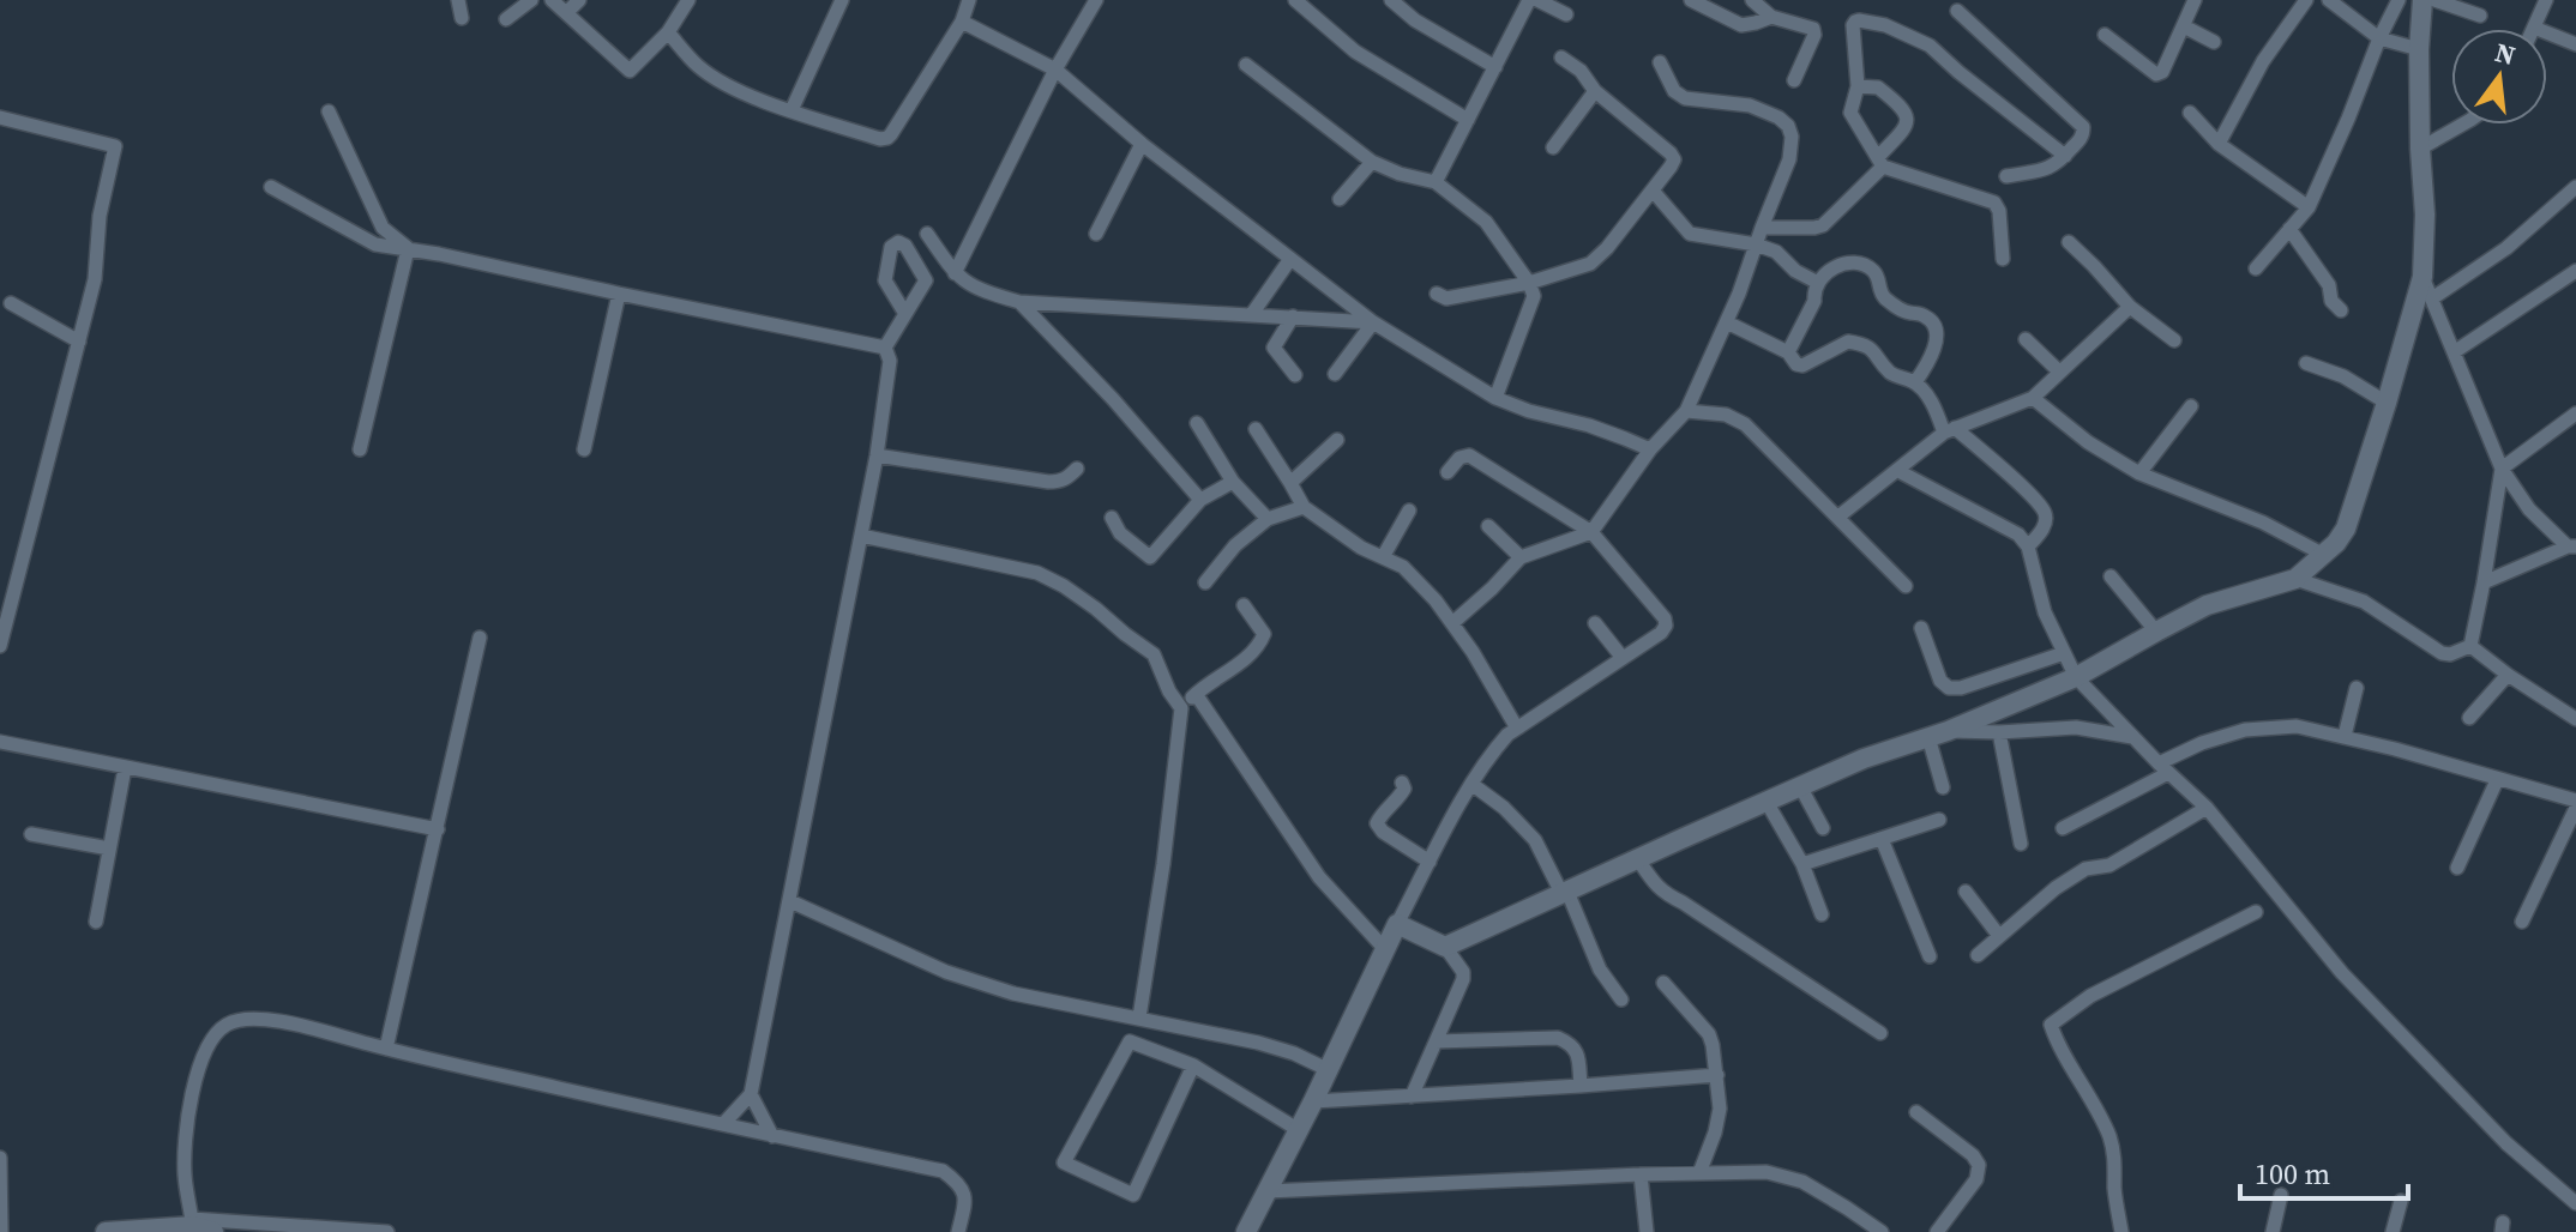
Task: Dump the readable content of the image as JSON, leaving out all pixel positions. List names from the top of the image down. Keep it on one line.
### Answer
{"scale_bar":"100 m","north":"top"}
